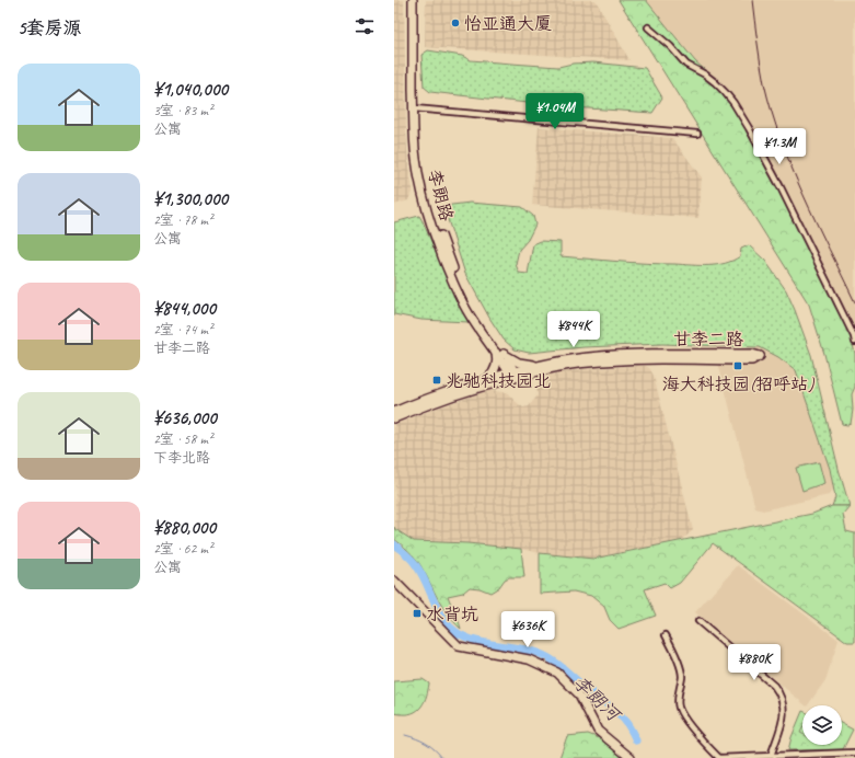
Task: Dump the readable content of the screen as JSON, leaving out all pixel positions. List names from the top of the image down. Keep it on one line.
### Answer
{"streets":{"street":["李朗路","甘李二路"]},"crossings":[["李朗路","甘李二路"]],"water":["李朗河"],"places":{"other":["怡亚通大厦"],"transit":["海大科技园(招呼站)","兆驰科技园北","水背坑"]},"page":{"heading":"5套房源","list":[{"name":"¥1,040,000","note":"3室 · 83 m² · 公寓"},{"name":"¥1,300,000","note":"2室 · 78 m² · 公寓"},{"name":"¥844,000","note":"2室 · 74 m² · 甘李二路"},{"name":"¥636,000","note":"2室 · 58 m² · 下李北路"},{"name":"¥880,000","note":"2室 · 62 m² · 公寓"}],"price":["¥1.04M","¥1.3M","¥844K","¥636K","¥880K"]}}
